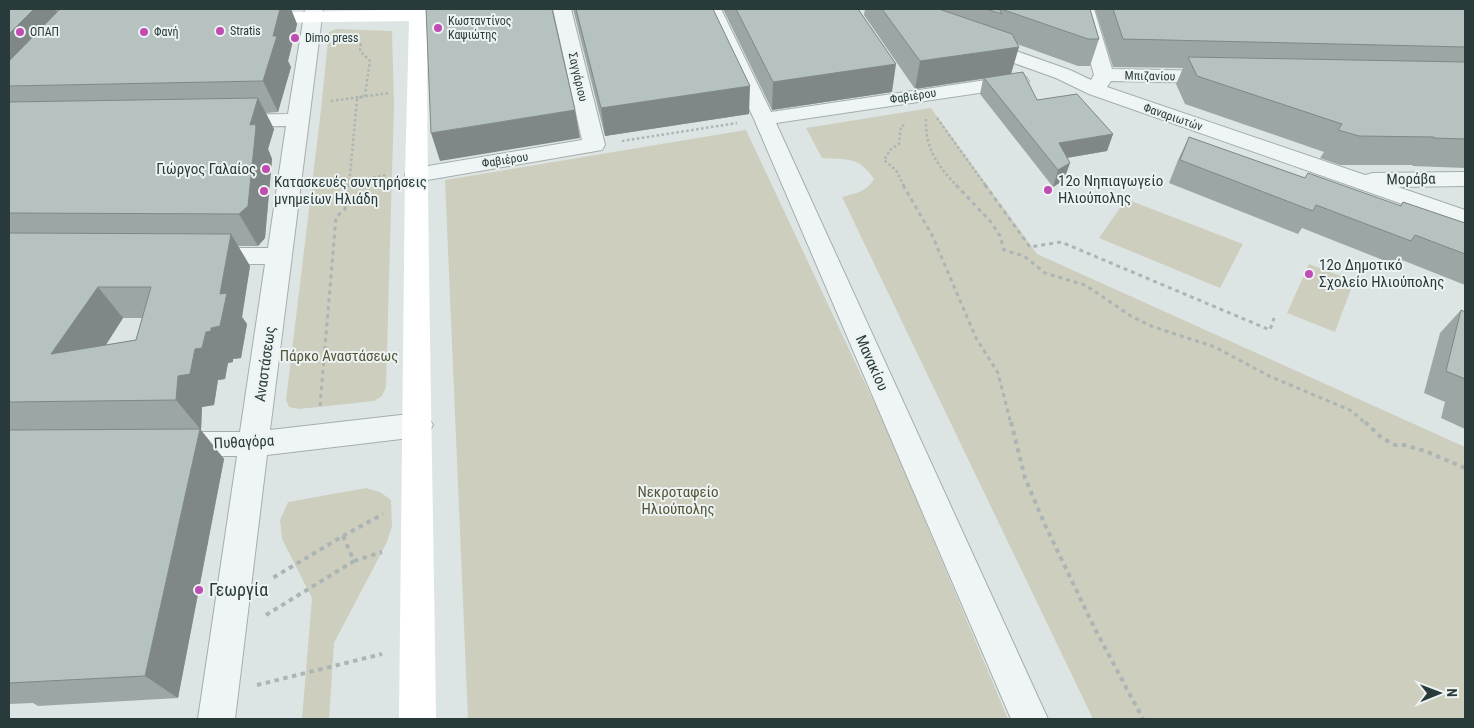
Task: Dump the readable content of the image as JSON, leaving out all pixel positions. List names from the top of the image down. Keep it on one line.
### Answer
{"streets":{"street":["Μπιζανίου","Σαγγάριου","Φαβιέρου","Φαναριωτών","Μοράβα","Μανακίου","Αναστάσεως","Πυθαγόρα"]},"crossings":[["Μπιζανίου","Φαναριωτών"],["Σαγγάριου","Φαβιέρου"],["Φαβιέρου","Φαναριωτών"],["Φαβιέρου","Μανακίου"],["Φαναριωτών","Μοράβα"],["Αναστάσεως","Πυθαγόρα"]],"parks":["Πάρκο Αναστάσεως","Νεκροταφείο Ηλιούπολης"],"places":["Κωσταντίνος Καψιώτης","Stratis","ΟΠΑΠ","Φανή","Dimo press","Γιώργος Γαλαίος","12ο Νηπιαγωγείο Ηλιούπολης","Κατασκευές συντηρήσεις μνημείων Ηλιάδη","12ο Δημοτικό Σχολείο Ηλιούπολης","Γεωργία"],"north":"right"}
